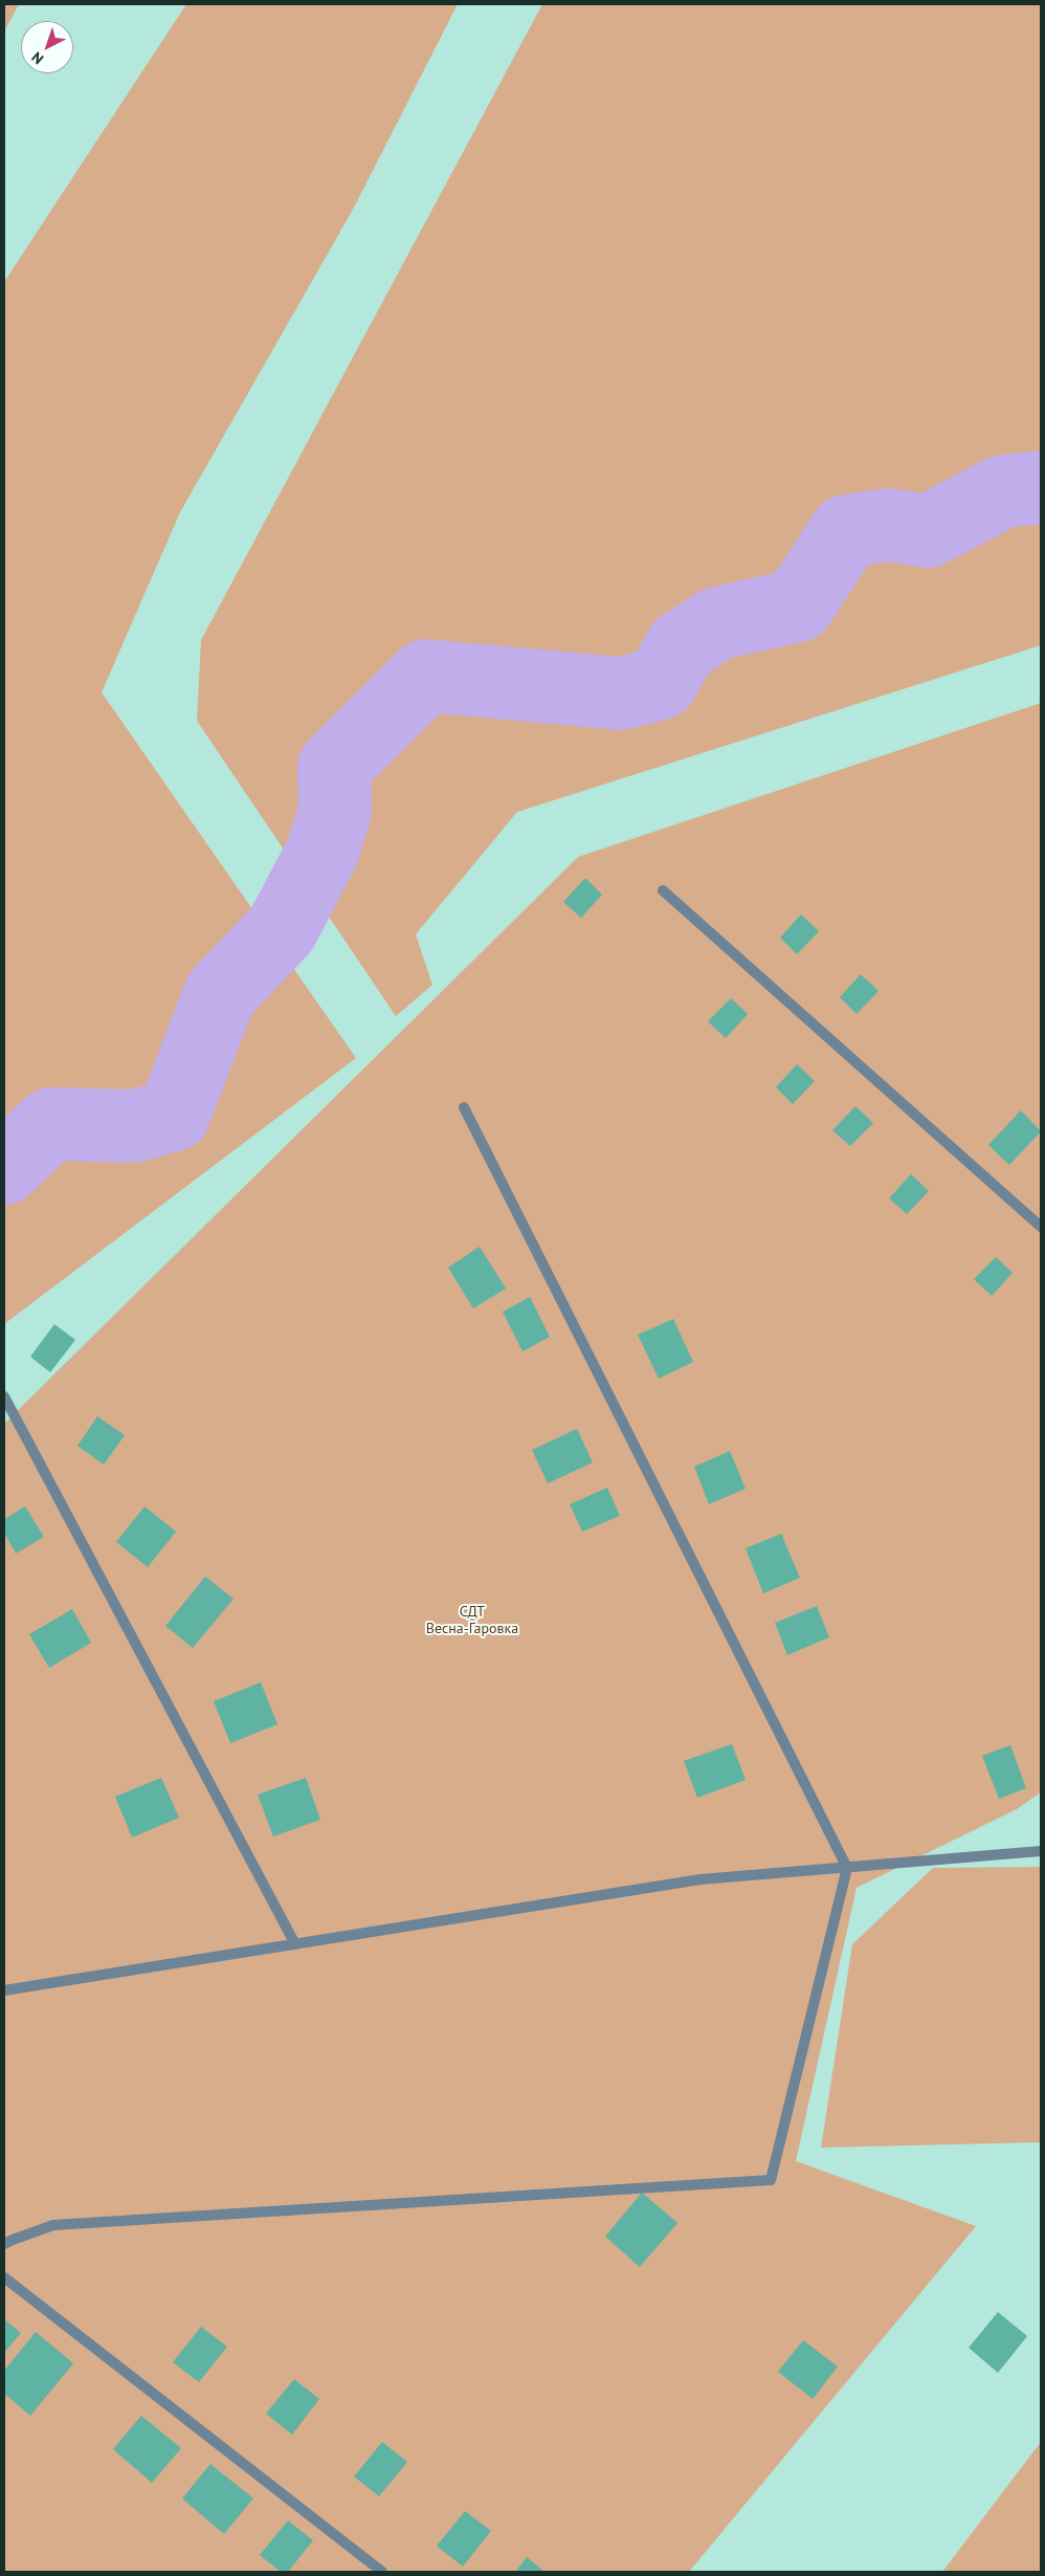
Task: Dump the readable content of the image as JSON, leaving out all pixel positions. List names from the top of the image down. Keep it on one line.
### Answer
{"parks":["СДТ Весна-Гаровка"],"north":"bottom left"}
